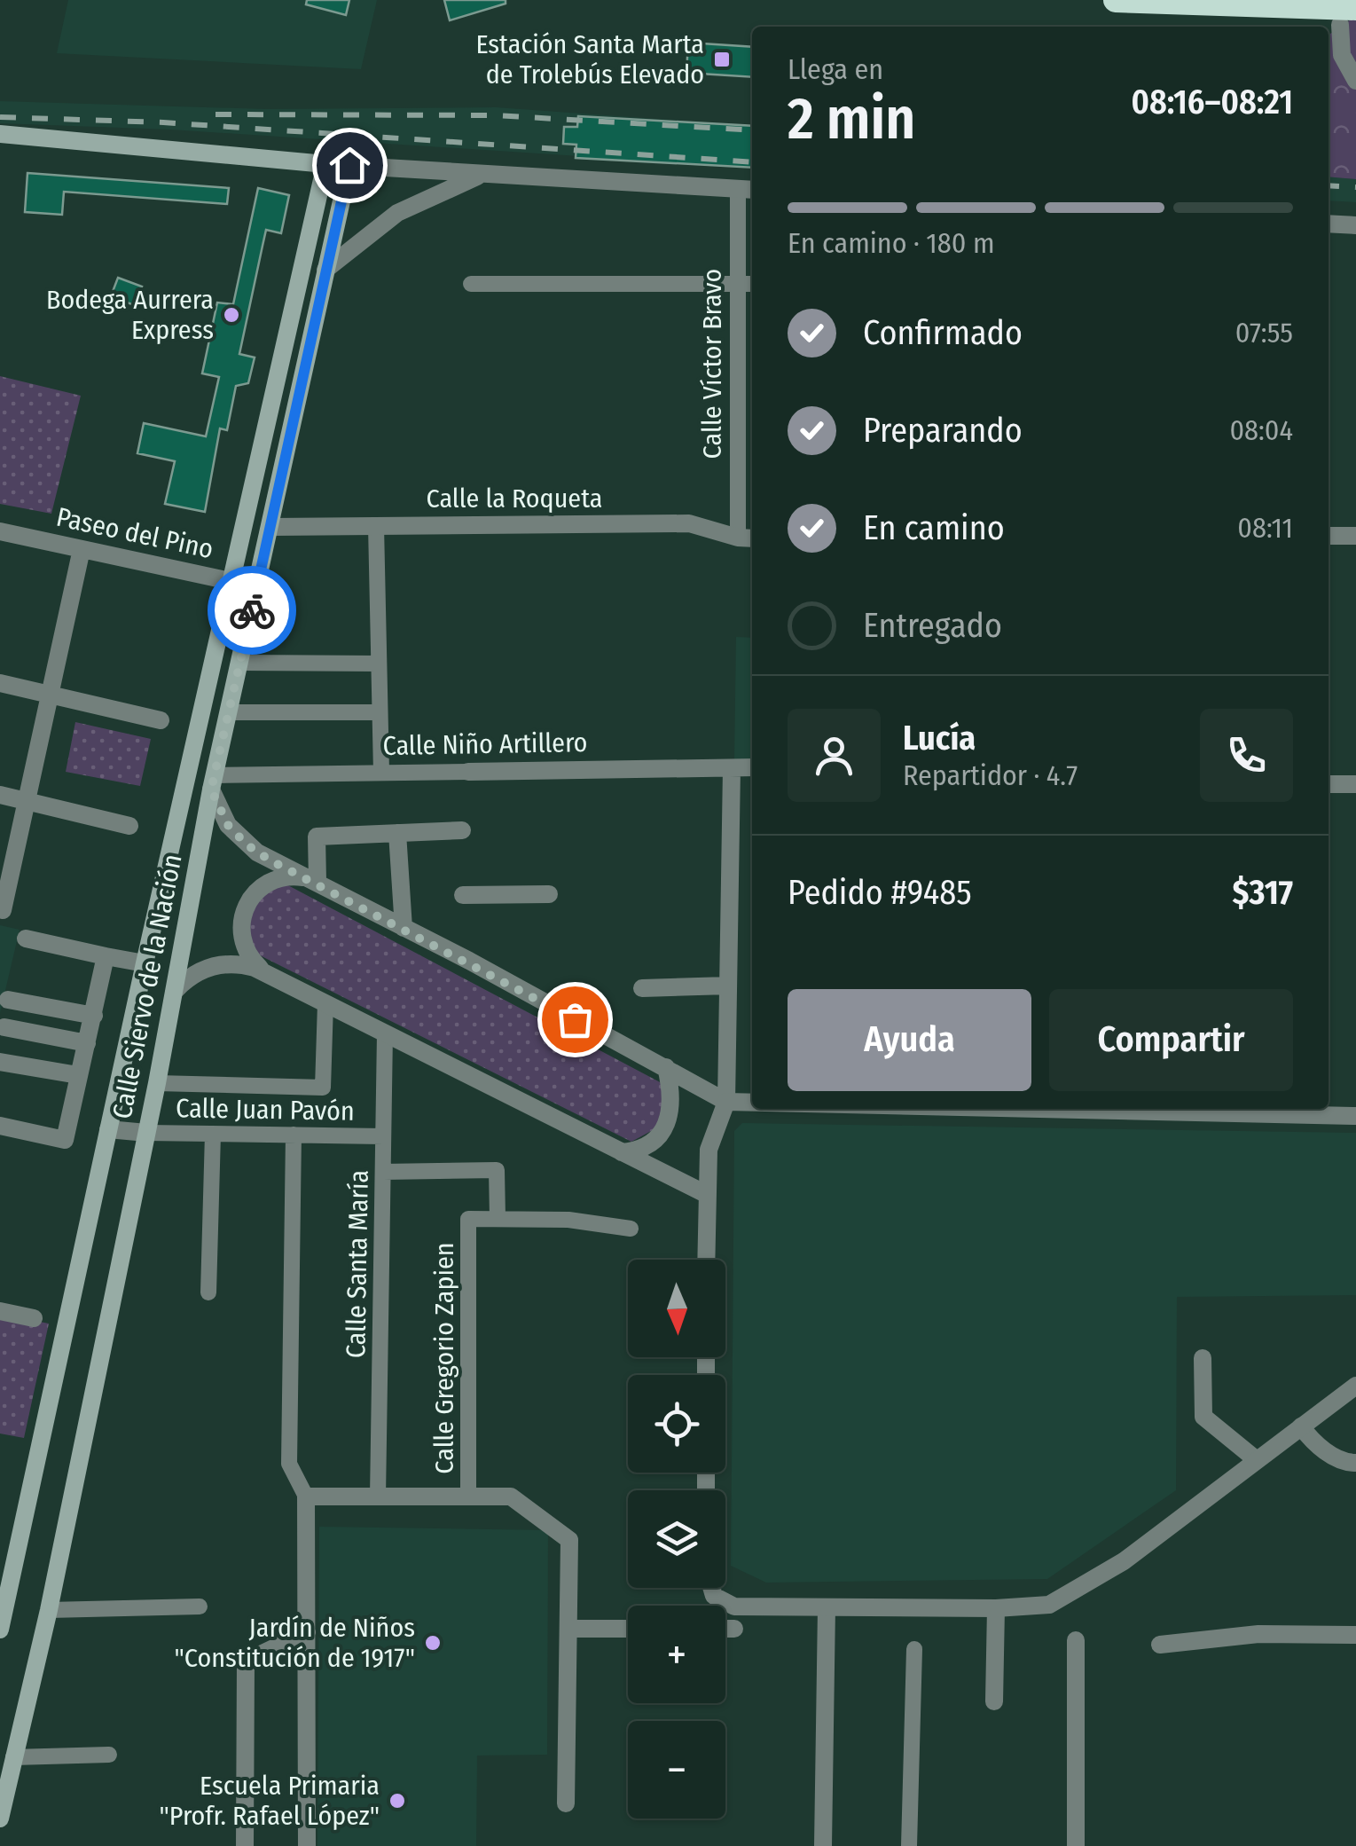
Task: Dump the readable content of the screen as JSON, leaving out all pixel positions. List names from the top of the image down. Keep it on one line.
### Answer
{"streets":{"main road":["Calle Siervo de la Nación"],"street":["Calle Víctor Bravo","Calle la Roqueta","Paseo del Pino","Calle Niño Artillero","Calle Juan Pavón","Calle Santa María","Calle Gregorio Zapien"]},"crossings":[["Calle Víctor Bravo","Calle la Roqueta"],["Calle la Roqueta","Calle Siervo de la Nación"],["Paseo del Pino","Calle Siervo de la Nación"],["Calle Niño Artillero","Calle Siervo de la Nación"],["Calle Siervo de la Nación","Calle Juan Pavón"],["Calle Juan Pavón","Calle Santa María"]],"places":{"transit":["Estación Santa Marta de Trolebús Elevado"],"other":["Bodega Aurrera Express","Jardín de Niños \"Constitución de 1917\"","Escuela Primaria \"Profr. Rafael López\""]},"north":"bottom","page":{"heading":["2 min","Llega en","08:16–08:21"],"panel":["Lucía","Repartidor · 4.7","Pedido #9485","$317"],"bar":"En camino · 180 m","list":[["Confirmado","07:55"],["Preparando","08:04"],["En camino","08:11"],"Entregado"],"buttons":["Ayuda","Compartir"],"map_buttons":["+","−"]}}
